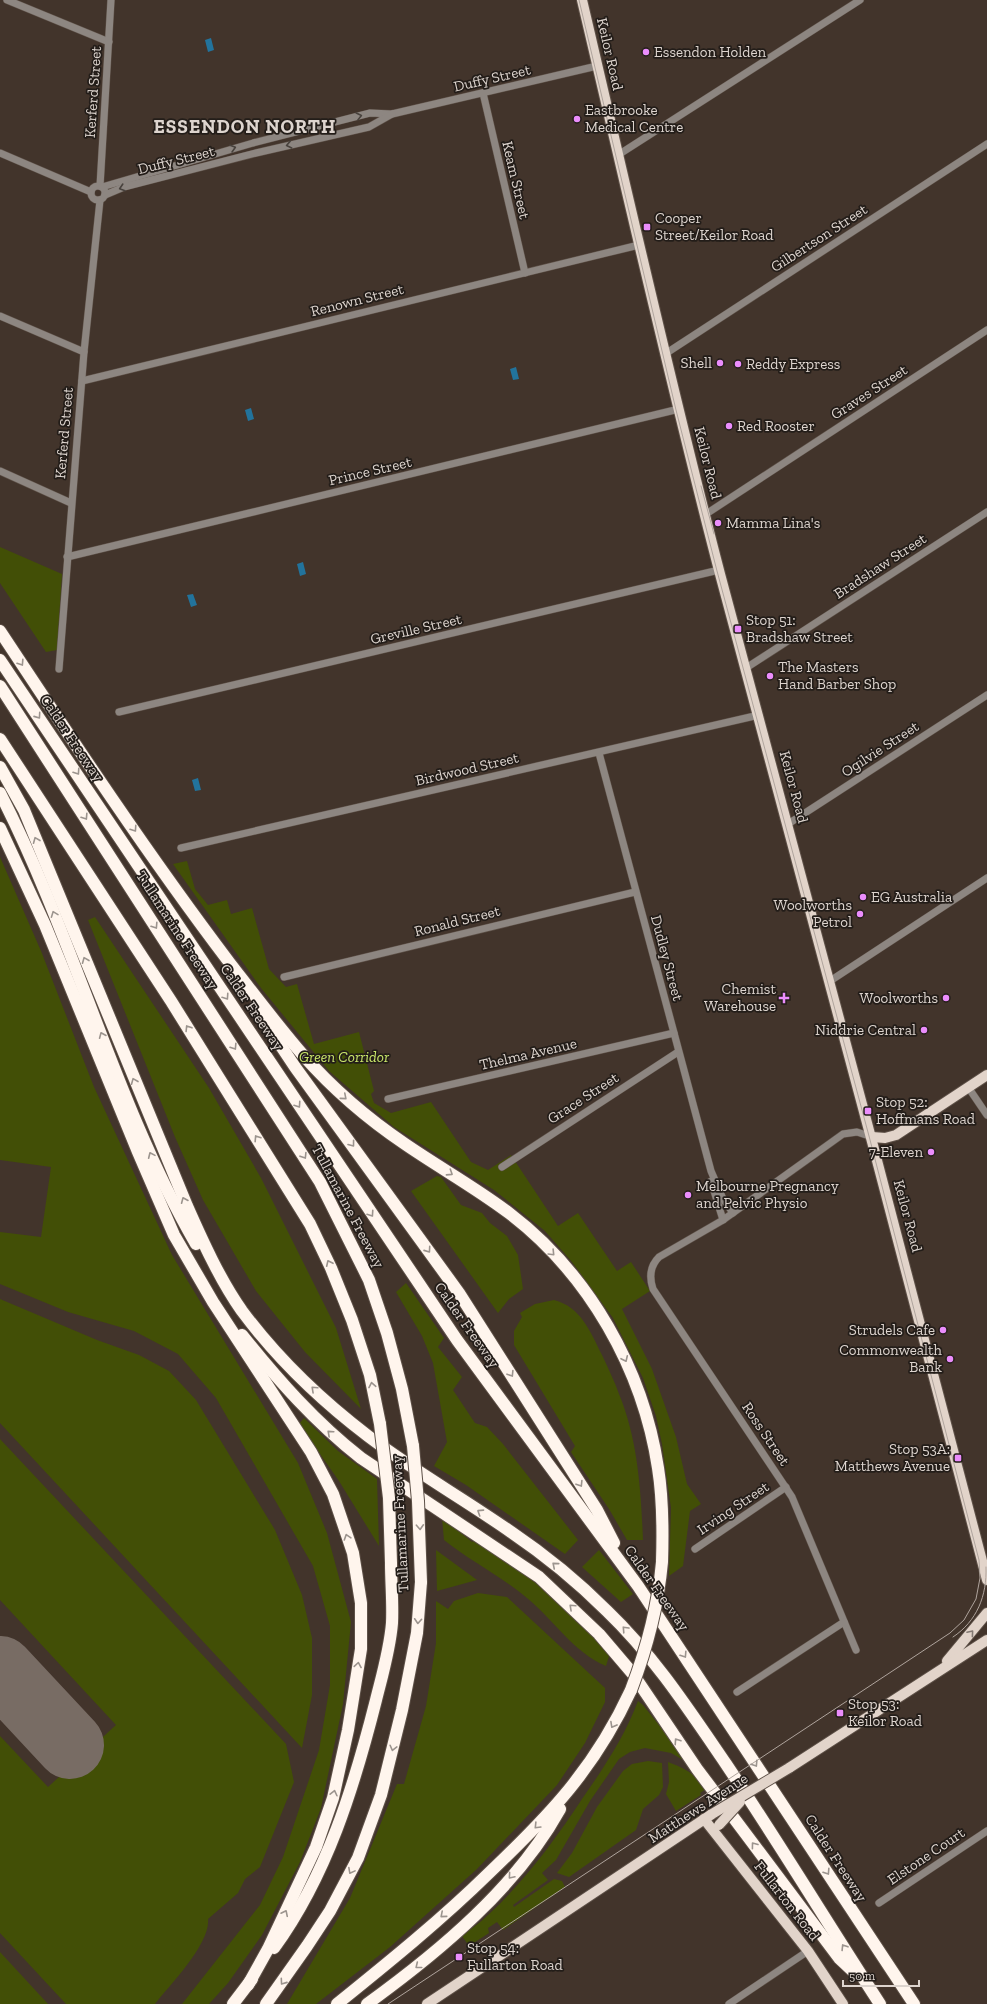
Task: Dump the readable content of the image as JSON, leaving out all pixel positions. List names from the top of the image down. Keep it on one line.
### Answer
{"streets":{"highway":["Calder Freeway","Tullamarine Freeway"],"main road":["Keilor Road","Matthews Avenue","Fullarton Road"],"street":["Duffy Street","Kerferd Street","Keam Street","Gilbertson Street","Renown Street","Graves Street","Prince Street","Bradshaw Street","Greville Street","Ogilvie Street","Birdwood Street","Ronald Street","Dudley Street","Thelma Avenue","Grace Street","Ross Street","Irving Street","Elstone Court"]},"crossings":[["Keilor Road","Duffy Street"],["Keilor Road","Gilbertson Street"],["Keilor Road","Renown Street"],["Keilor Road","Graves Street"],["Keilor Road","Prince Street"],["Keilor Road","Bradshaw Street"],["Keilor Road","Greville Street"],["Keilor Road","Ogilvie Street"],["Keilor Road","Birdwood Street"],["Duffy Street","Kerferd Street"],["Duffy Street","Keam Street"],["Kerferd Street","Renown Street"],["Kerferd Street","Prince Street"],["Keam Street","Renown Street"],["Birdwood Street","Dudley Street"],["Ronald Street","Dudley Street"],["Dudley Street","Thelma Avenue"],["Dudley Street","Grace Street"],["Dudley Street","Ross Street"],["Ross Street","Irving Street"],["Matthews Avenue","Fullarton Road"]],"districts":["ESSENDON NORTH"],"parks":["Green Corridor"],"places":{"other":["Essendon Holden","Eastbrooke Medical Centre","Shell","Reddy Express","Red Rooster","Mamma Lina's","The Masters Hand Barber Shop","EG Australia","Woolworths Petrol","Woolworths","Niddrie Central","7-Eleven","Melbourne Pregnancy and Pelvic Physio","Strudels Cafe","Commonwealth Bank"],"transit":["Cooper Street/Keilor Road","Stop 51: Bradshaw Street","Stop 52: Hoffmans Road","Stop 53A: Matthews Avenue","Stop 53: Keilor Road","Stop 54: Fullarton Road"],"health":["Chemist Warehouse"]},"scale_bar":"50 m"}
